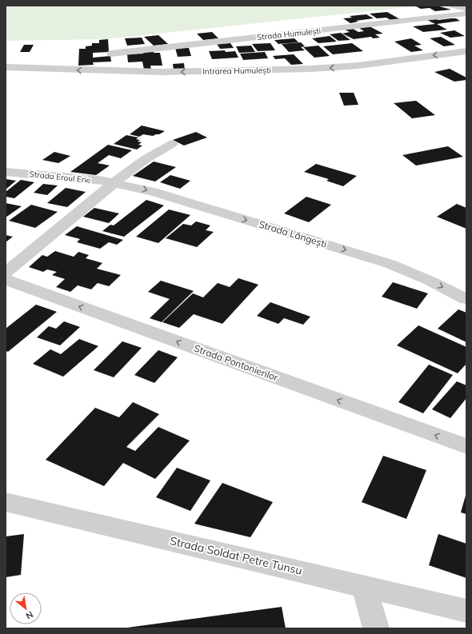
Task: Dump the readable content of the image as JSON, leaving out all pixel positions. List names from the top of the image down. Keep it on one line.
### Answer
{"streets":{"street":["Strada Humulești","Intrarea Humulești","Strada Eroul Erie","Strada Lăngești","Strada Pontonierilor","Strada Soldat Petre Tunsu"]},"crossings":[["Strada Eroul Erie","Strada Lăngești"]],"one_way":["Intrarea Humulești","Strada Lăngești","Strada Pontonierilor"],"north":"bottom right"}
